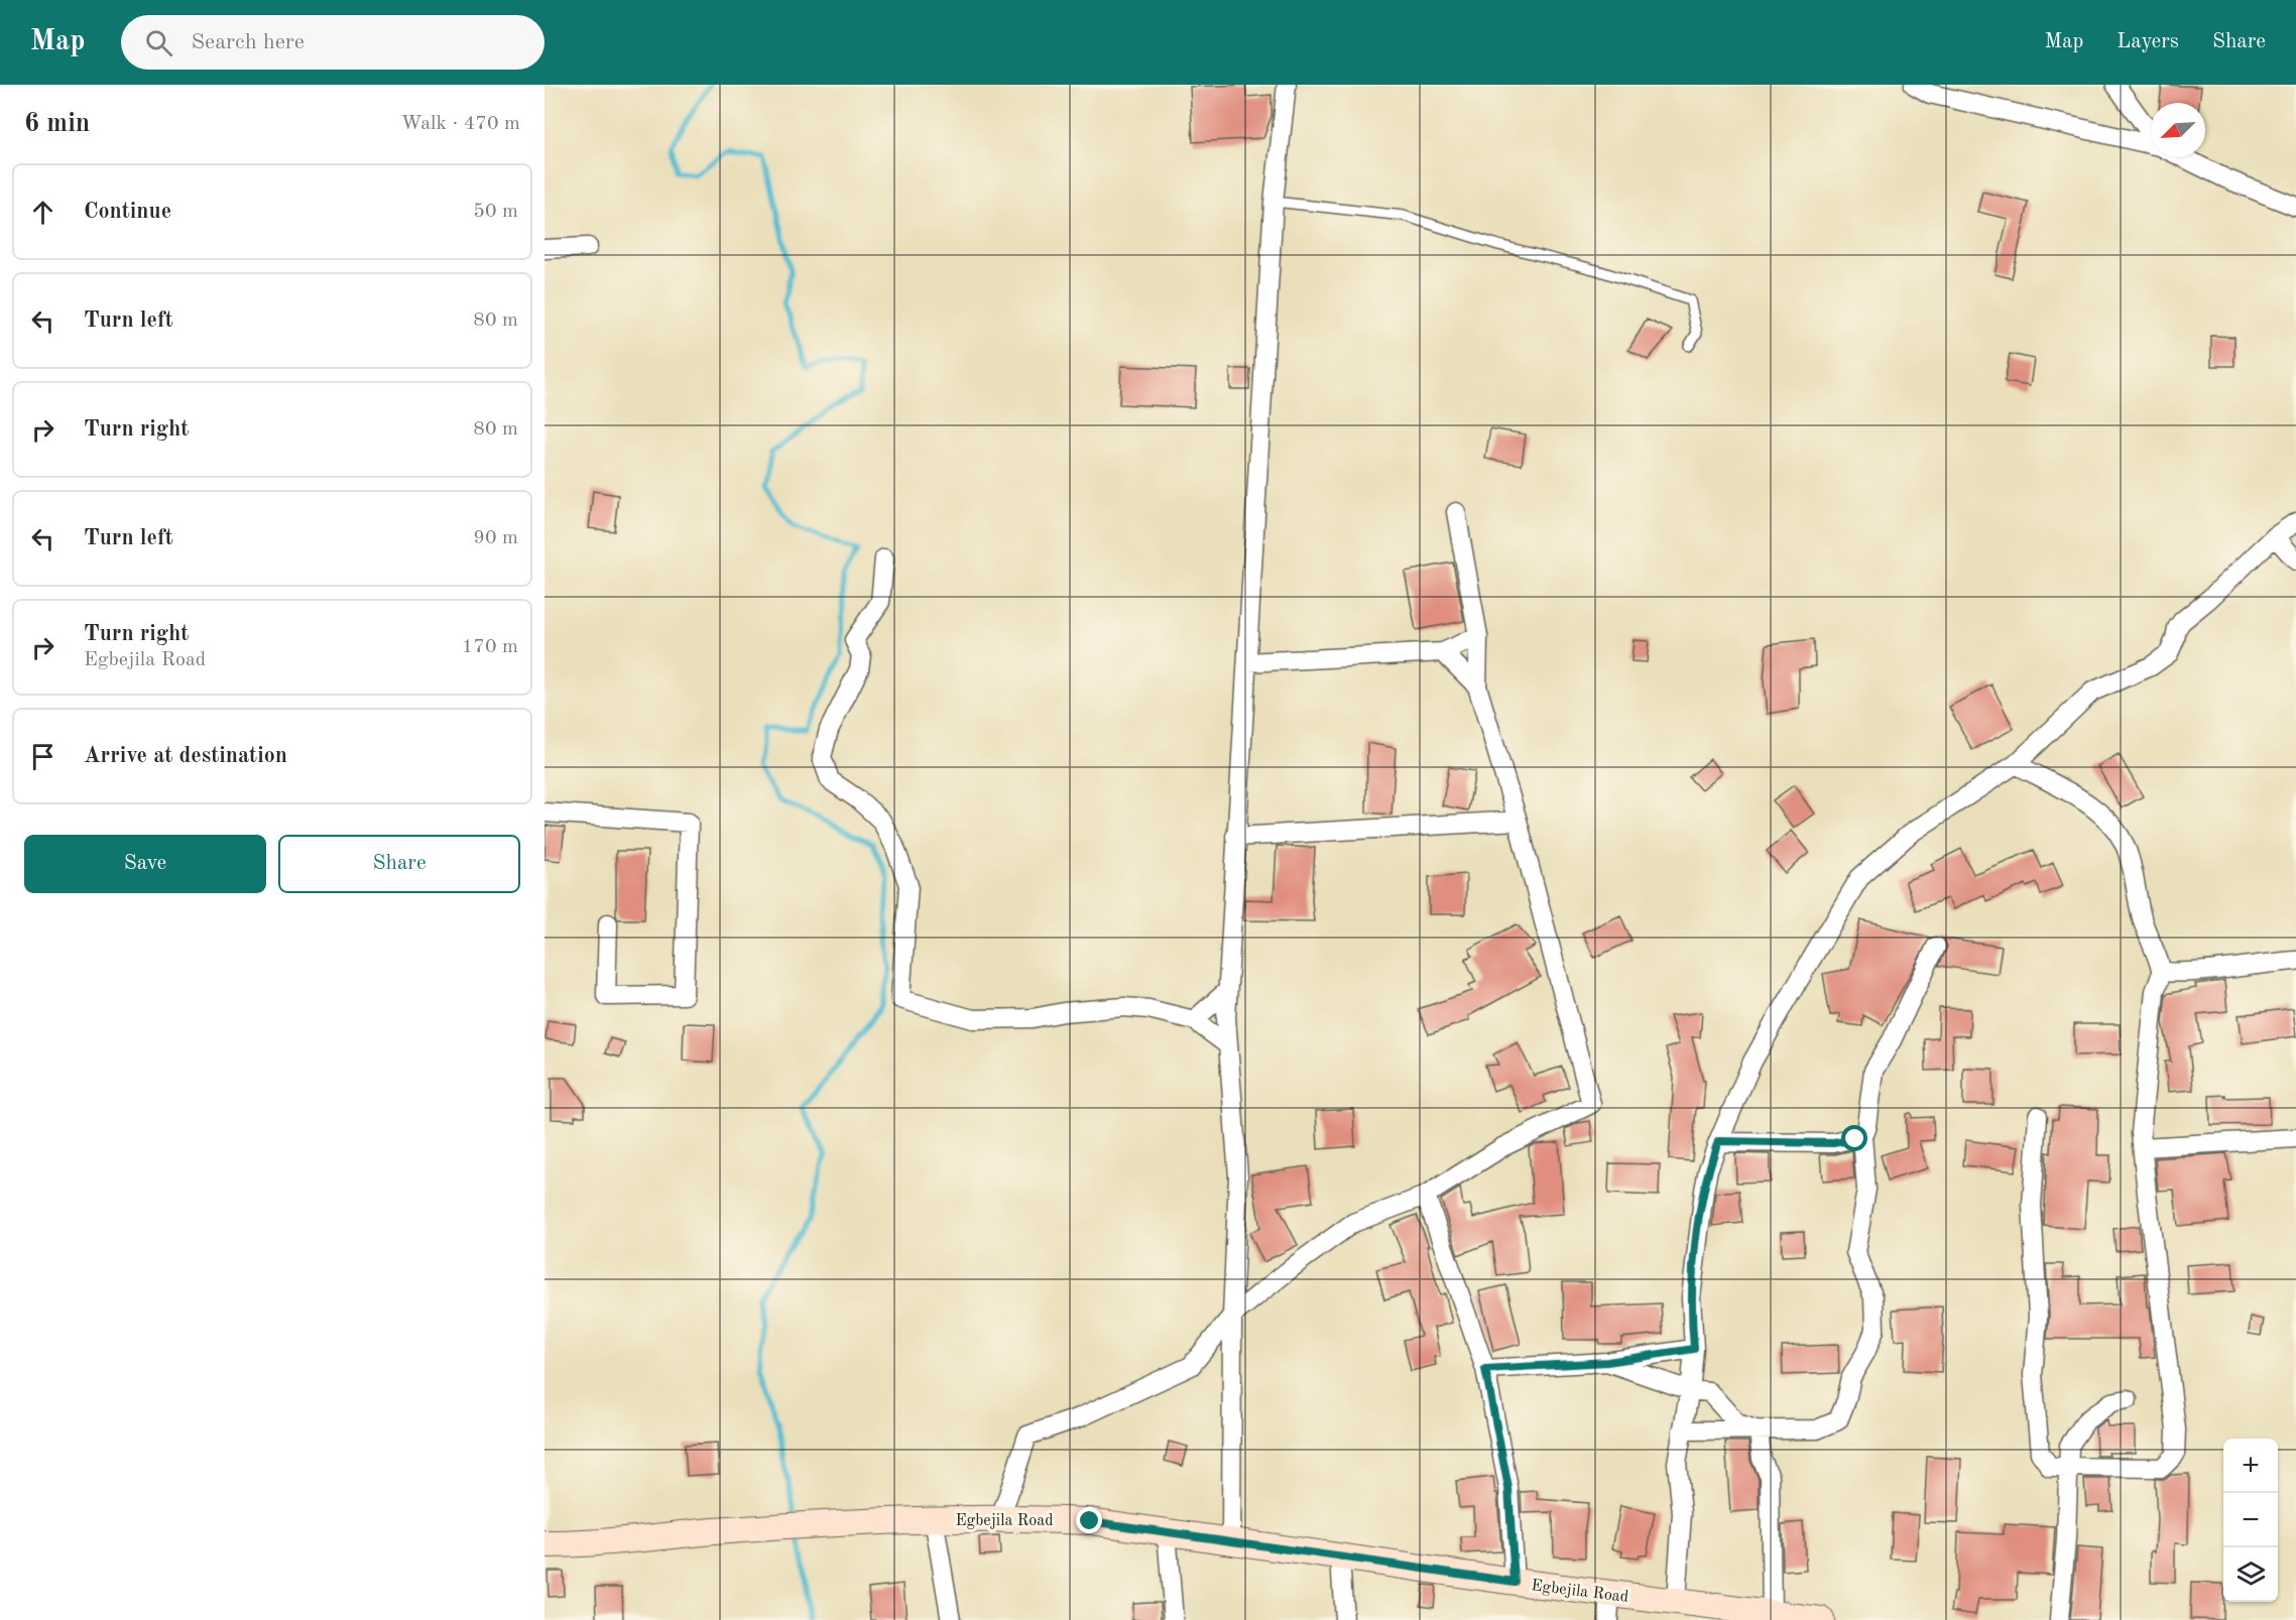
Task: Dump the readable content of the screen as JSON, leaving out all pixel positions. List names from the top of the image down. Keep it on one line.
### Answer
{"streets":{"street":["Egbejila Road"]},"north":"bottom left","page":{"header":"Map","search":"Search here","nav":["Map","Layers","Share"],"heading":["6 min","Walk · 470 m"],"list":[["Continue","50 m"],["Turn left","80 m"],["Turn right","80 m"],["Turn left","90 m"],["Turn right","Egbejila Road","170 m"],"Arrive at destination"],"buttons":["Save","Share"],"map_buttons":["+","−"]}}
